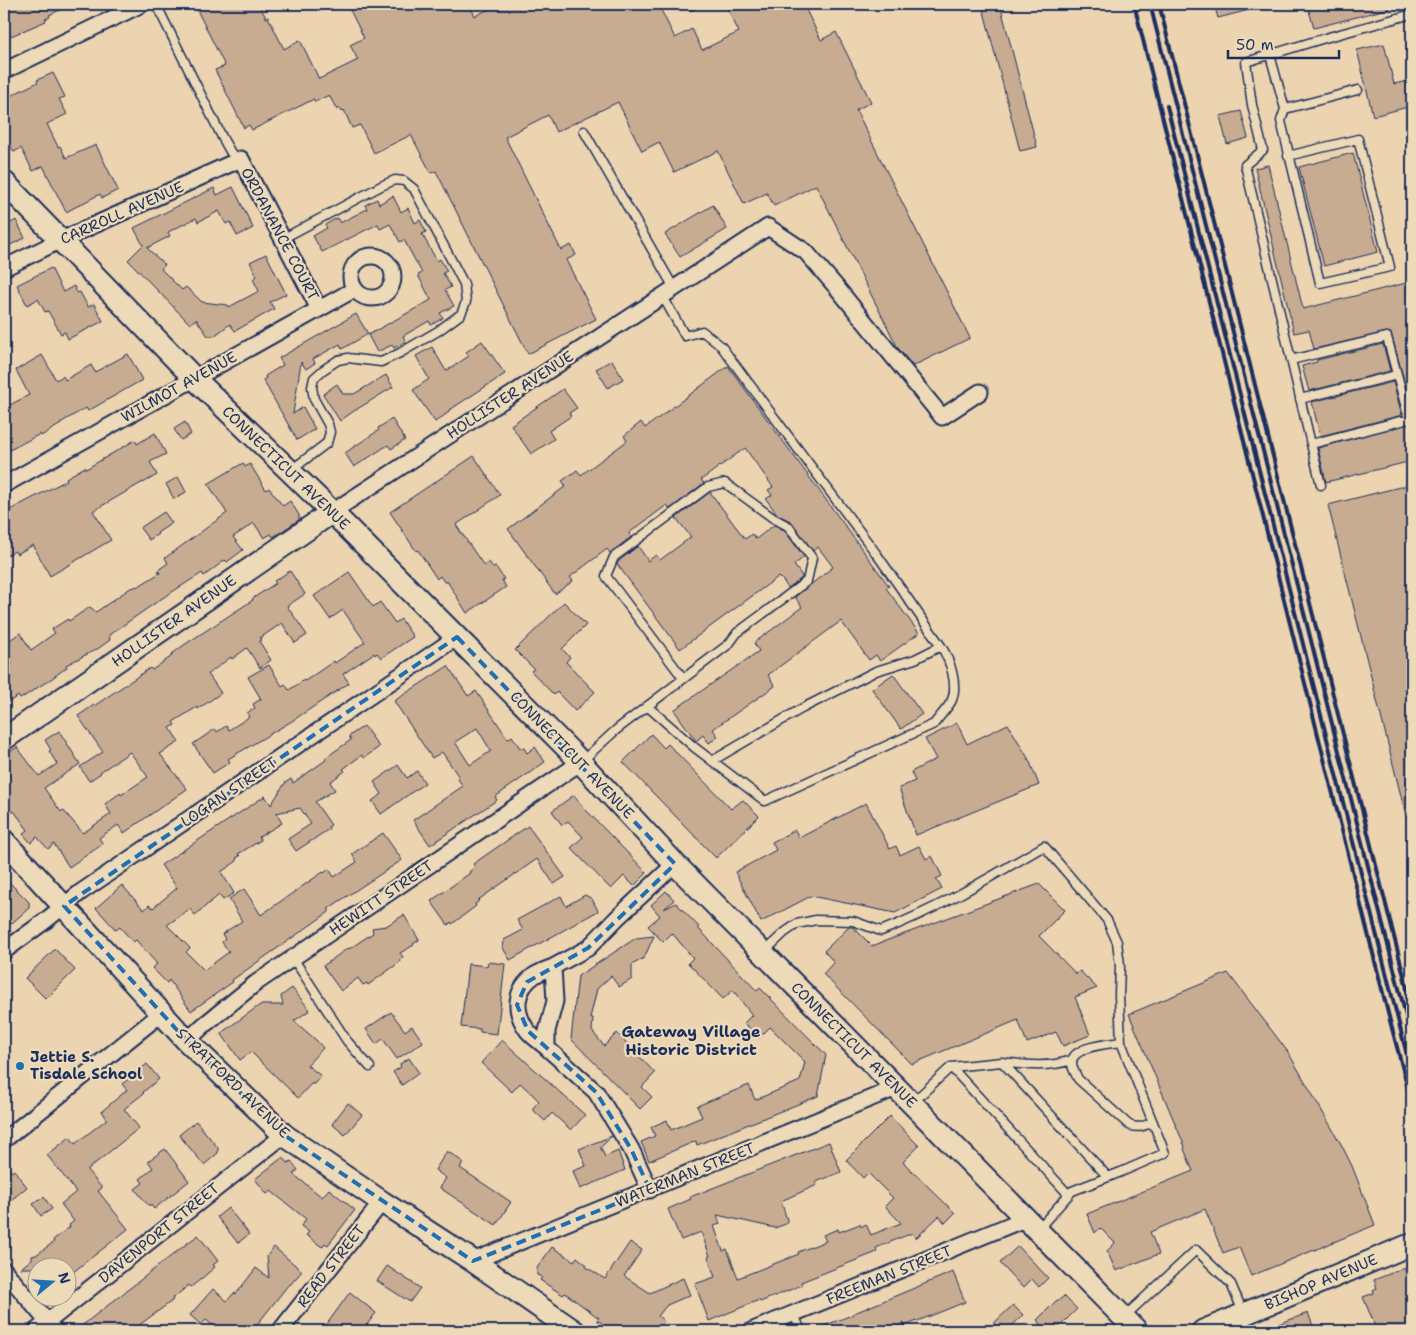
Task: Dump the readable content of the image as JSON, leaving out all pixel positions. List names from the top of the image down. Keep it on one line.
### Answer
{"streets":{"main road":["HOLLISTER AVENUE","CONNECTICUT AVENUE","STRATFORD AVENUE","BISHOP AVENUE"],"street":["CARROLL AVENUE","ORDANANCE COURT","WILMOT AVENUE","LOGAN STREET","HEWITT STREET","WATERMAN STREET","DAVENPORT STREET","READ STREET","FREEMAN STREET"]},"crossings":[["CARROLL AVENUE","ORDANANCE COURT"],["CARROLL AVENUE","CONNECTICUT AVENUE"],["ORDANANCE COURT","WILMOT AVENUE"],["WILMOT AVENUE","CONNECTICUT AVENUE"],["HOLLISTER AVENUE","CONNECTICUT AVENUE"],["CONNECTICUT AVENUE","LOGAN STREET"],["CONNECTICUT AVENUE","HEWITT STREET"],["CONNECTICUT AVENUE","WATERMAN STREET"],["CONNECTICUT AVENUE","FREEMAN STREET"],["LOGAN STREET","STRATFORD AVENUE"],["HEWITT STREET","STRATFORD AVENUE"],["STRATFORD AVENUE","WATERMAN STREET"],["STRATFORD AVENUE","DAVENPORT STREET"],["STRATFORD AVENUE","READ STREET"]],"districts":["Gateway Village Historic District"],"places":["Jettie S. Tisdale School"],"scale_bar":"50 m","north":"right"}
